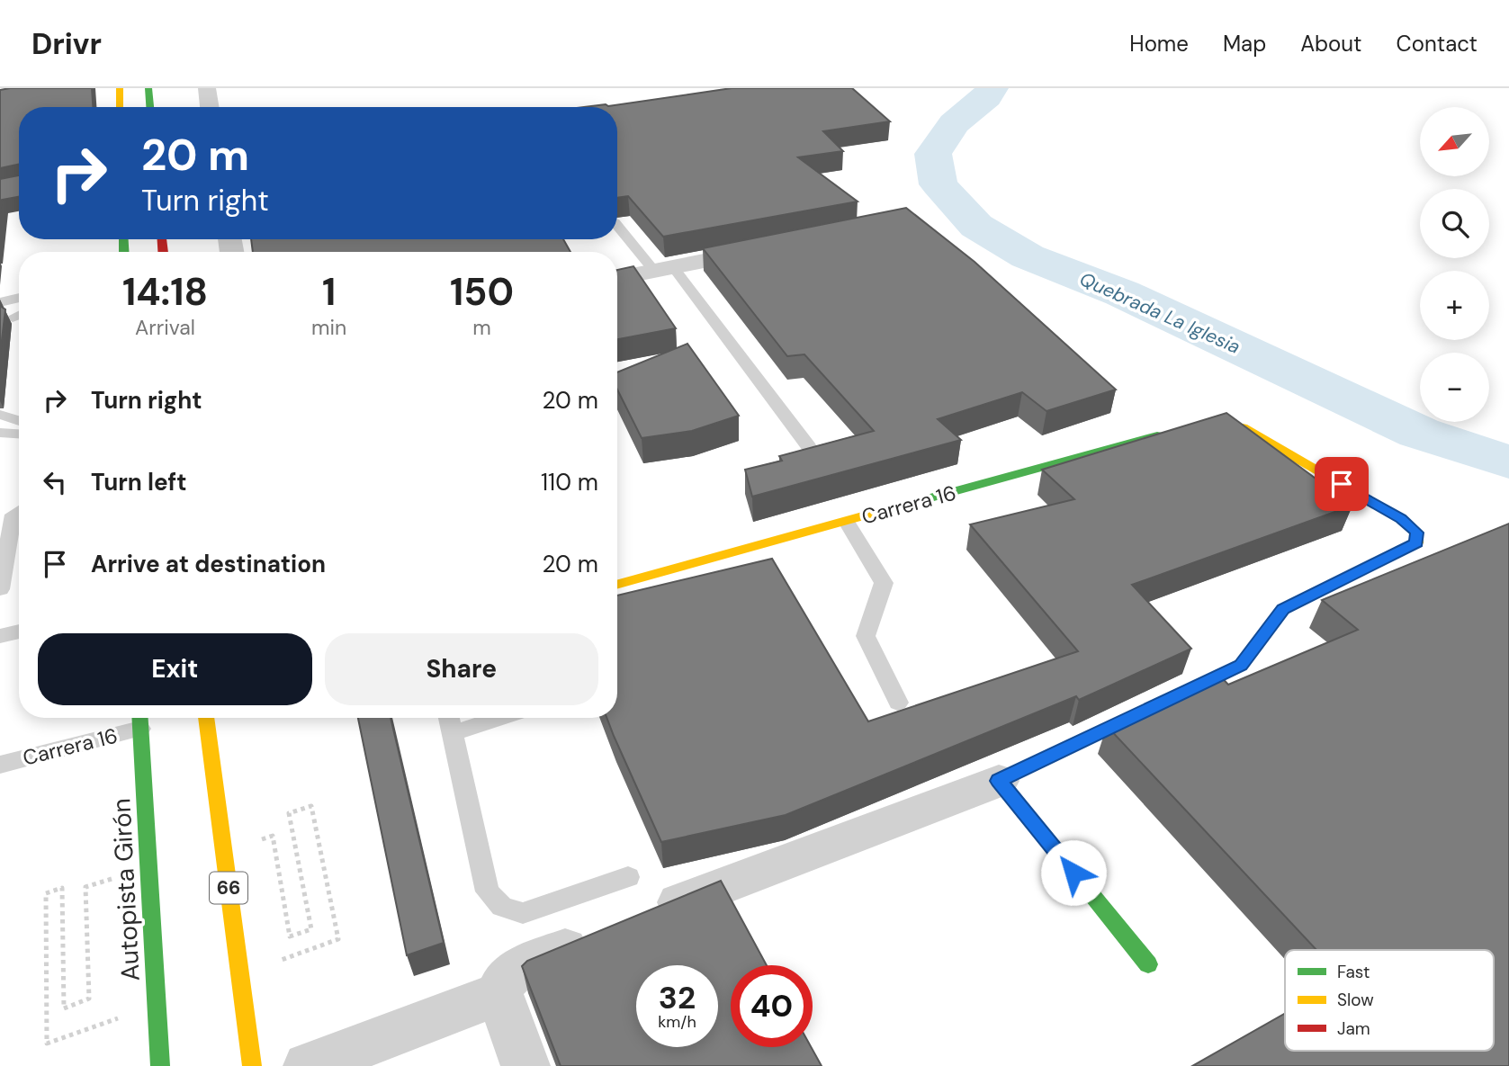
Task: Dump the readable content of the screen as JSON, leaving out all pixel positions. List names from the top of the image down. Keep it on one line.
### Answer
{"streets":{"main road":["Carrera 16","66","Autopista Girón"]},"crossings":[["Carrera 16","Autopista Girón"]],"water":["Quebrada La Iglesia"],"legend":["Fast","Slow","Jam"],"north":"bottom left","page":{"header":"Drivr","nav":["Home","Map","About","Contact"],"map_buttons":["+","−"],"turn":["20 m","Turn right"],"eta":["14:18","Arrival","1","min","150","m"],"list":[{"name":"Turn right","value":"20 m"},{"name":"Turn left","value":"110 m"},{"name":"Arrive at destination","value":"20 m"}],"buttons":["Exit","Share"],"speed":"32 km/h","limit":"40"}}
